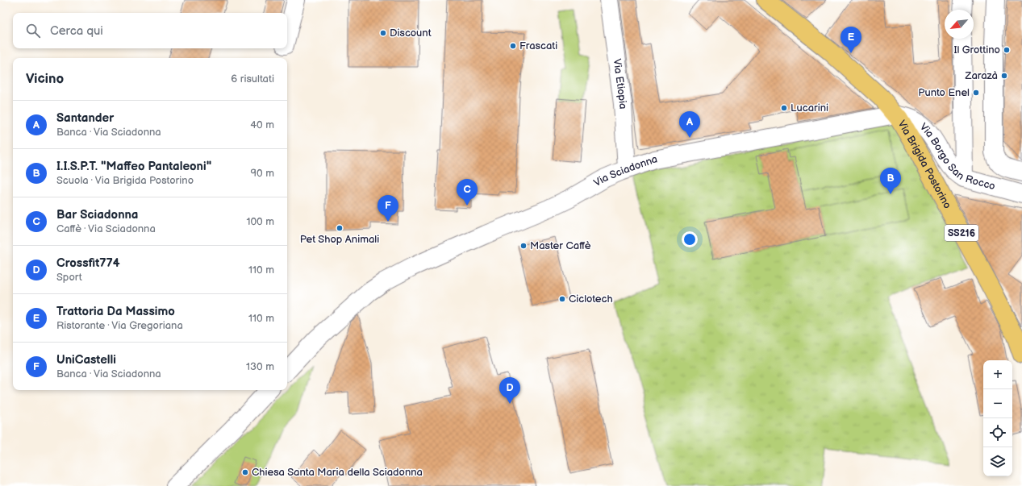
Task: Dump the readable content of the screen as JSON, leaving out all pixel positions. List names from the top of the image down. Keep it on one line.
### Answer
{"streets":{"main road":["Via Brigida Postorino","SS216"],"street":["Via Etiopia","Via Borgo San Rocco","Via Sciadonna"]},"crossings":[["Via Etiopia","Via Sciadonna"],["Via Borgo San Rocco","Via Brigida Postorino"],["Via Borgo San Rocco","Via Sciadonna"],["Via Borgo San Rocco","SS216"],["Via Brigida Postorino","Via Sciadonna"],["Via Brigida Postorino","SS216"],["Via Sciadonna","SS216"]],"places":["Discount","Frascati","Il Grottino","Zarazà","Punto Enel","Lucarini","Pet Shop Animali","Master Caffè","Ciclotech","Chiesa Santa Maria della Sciadonna"],"north":"bottom left","page":{"search":"Cerca qui","pins":["E","A","B","C","F","D"],"heading":["Vicino","6 risultati"],"list":[{"mark":"A","name":"Santander","note":"Banca · Via Sciadonna","value":"40 m"},{"mark":"B","name":"I.I.S.P.T. \"Maffeo Pantaleoni\"","note":"Scuola · Via Brigida Postorino","value":"90 m"},{"mark":"C","name":"Bar Sciadonna","note":"Caffè · Via Sciadonna","value":"100 m"},{"mark":"D","name":"Crossfit774","note":"Sport","value":"110 m"},{"mark":"E","name":"Trattoria Da Massimo","note":"Ristorante · Via Gregoriana","value":"110 m"},{"mark":"F","name":"UniCastelli","note":"Banca · Via Sciadonna","value":"130 m"}],"map_buttons":["+","−"]}}
